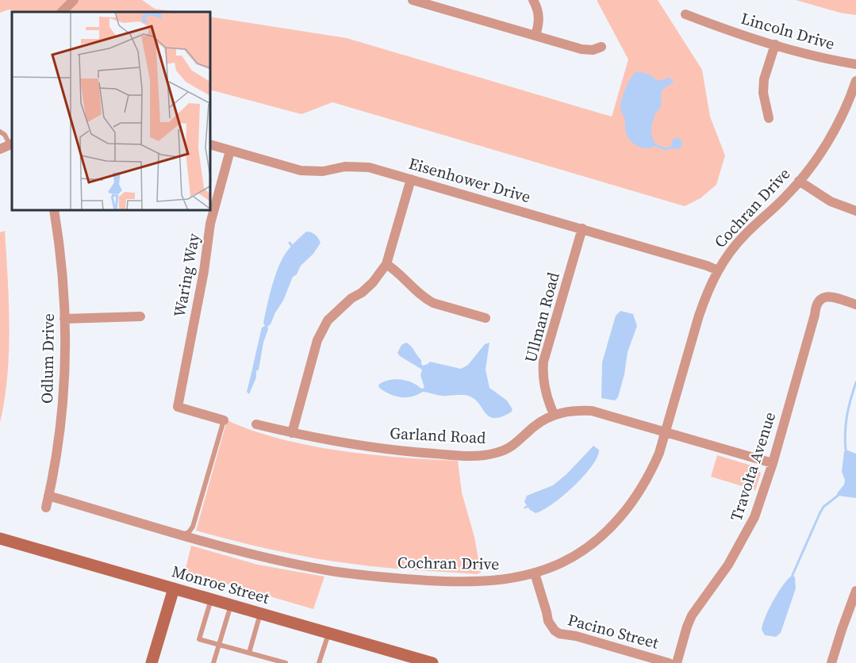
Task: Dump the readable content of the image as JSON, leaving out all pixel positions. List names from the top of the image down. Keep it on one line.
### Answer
{"streets":{"main road":["Monroe Street"],"street":["Lincoln Drive","Eisenhower Drive","Cochran Drive","Waring Way","Ullman Road","Odlum Drive","Garland Road","Travolta Avenue","Pacino Street"]},"crossings":[["Eisenhower Drive","Cochran Drive"],["Eisenhower Drive","Waring Way"],["Eisenhower Drive","Ullman Road"],["Cochran Drive","Odlum Drive"],["Cochran Drive","Garland Road"],["Cochran Drive","Pacino Street"],["Ullman Road","Garland Road"],["Garland Road","Travolta Avenue"]]}
